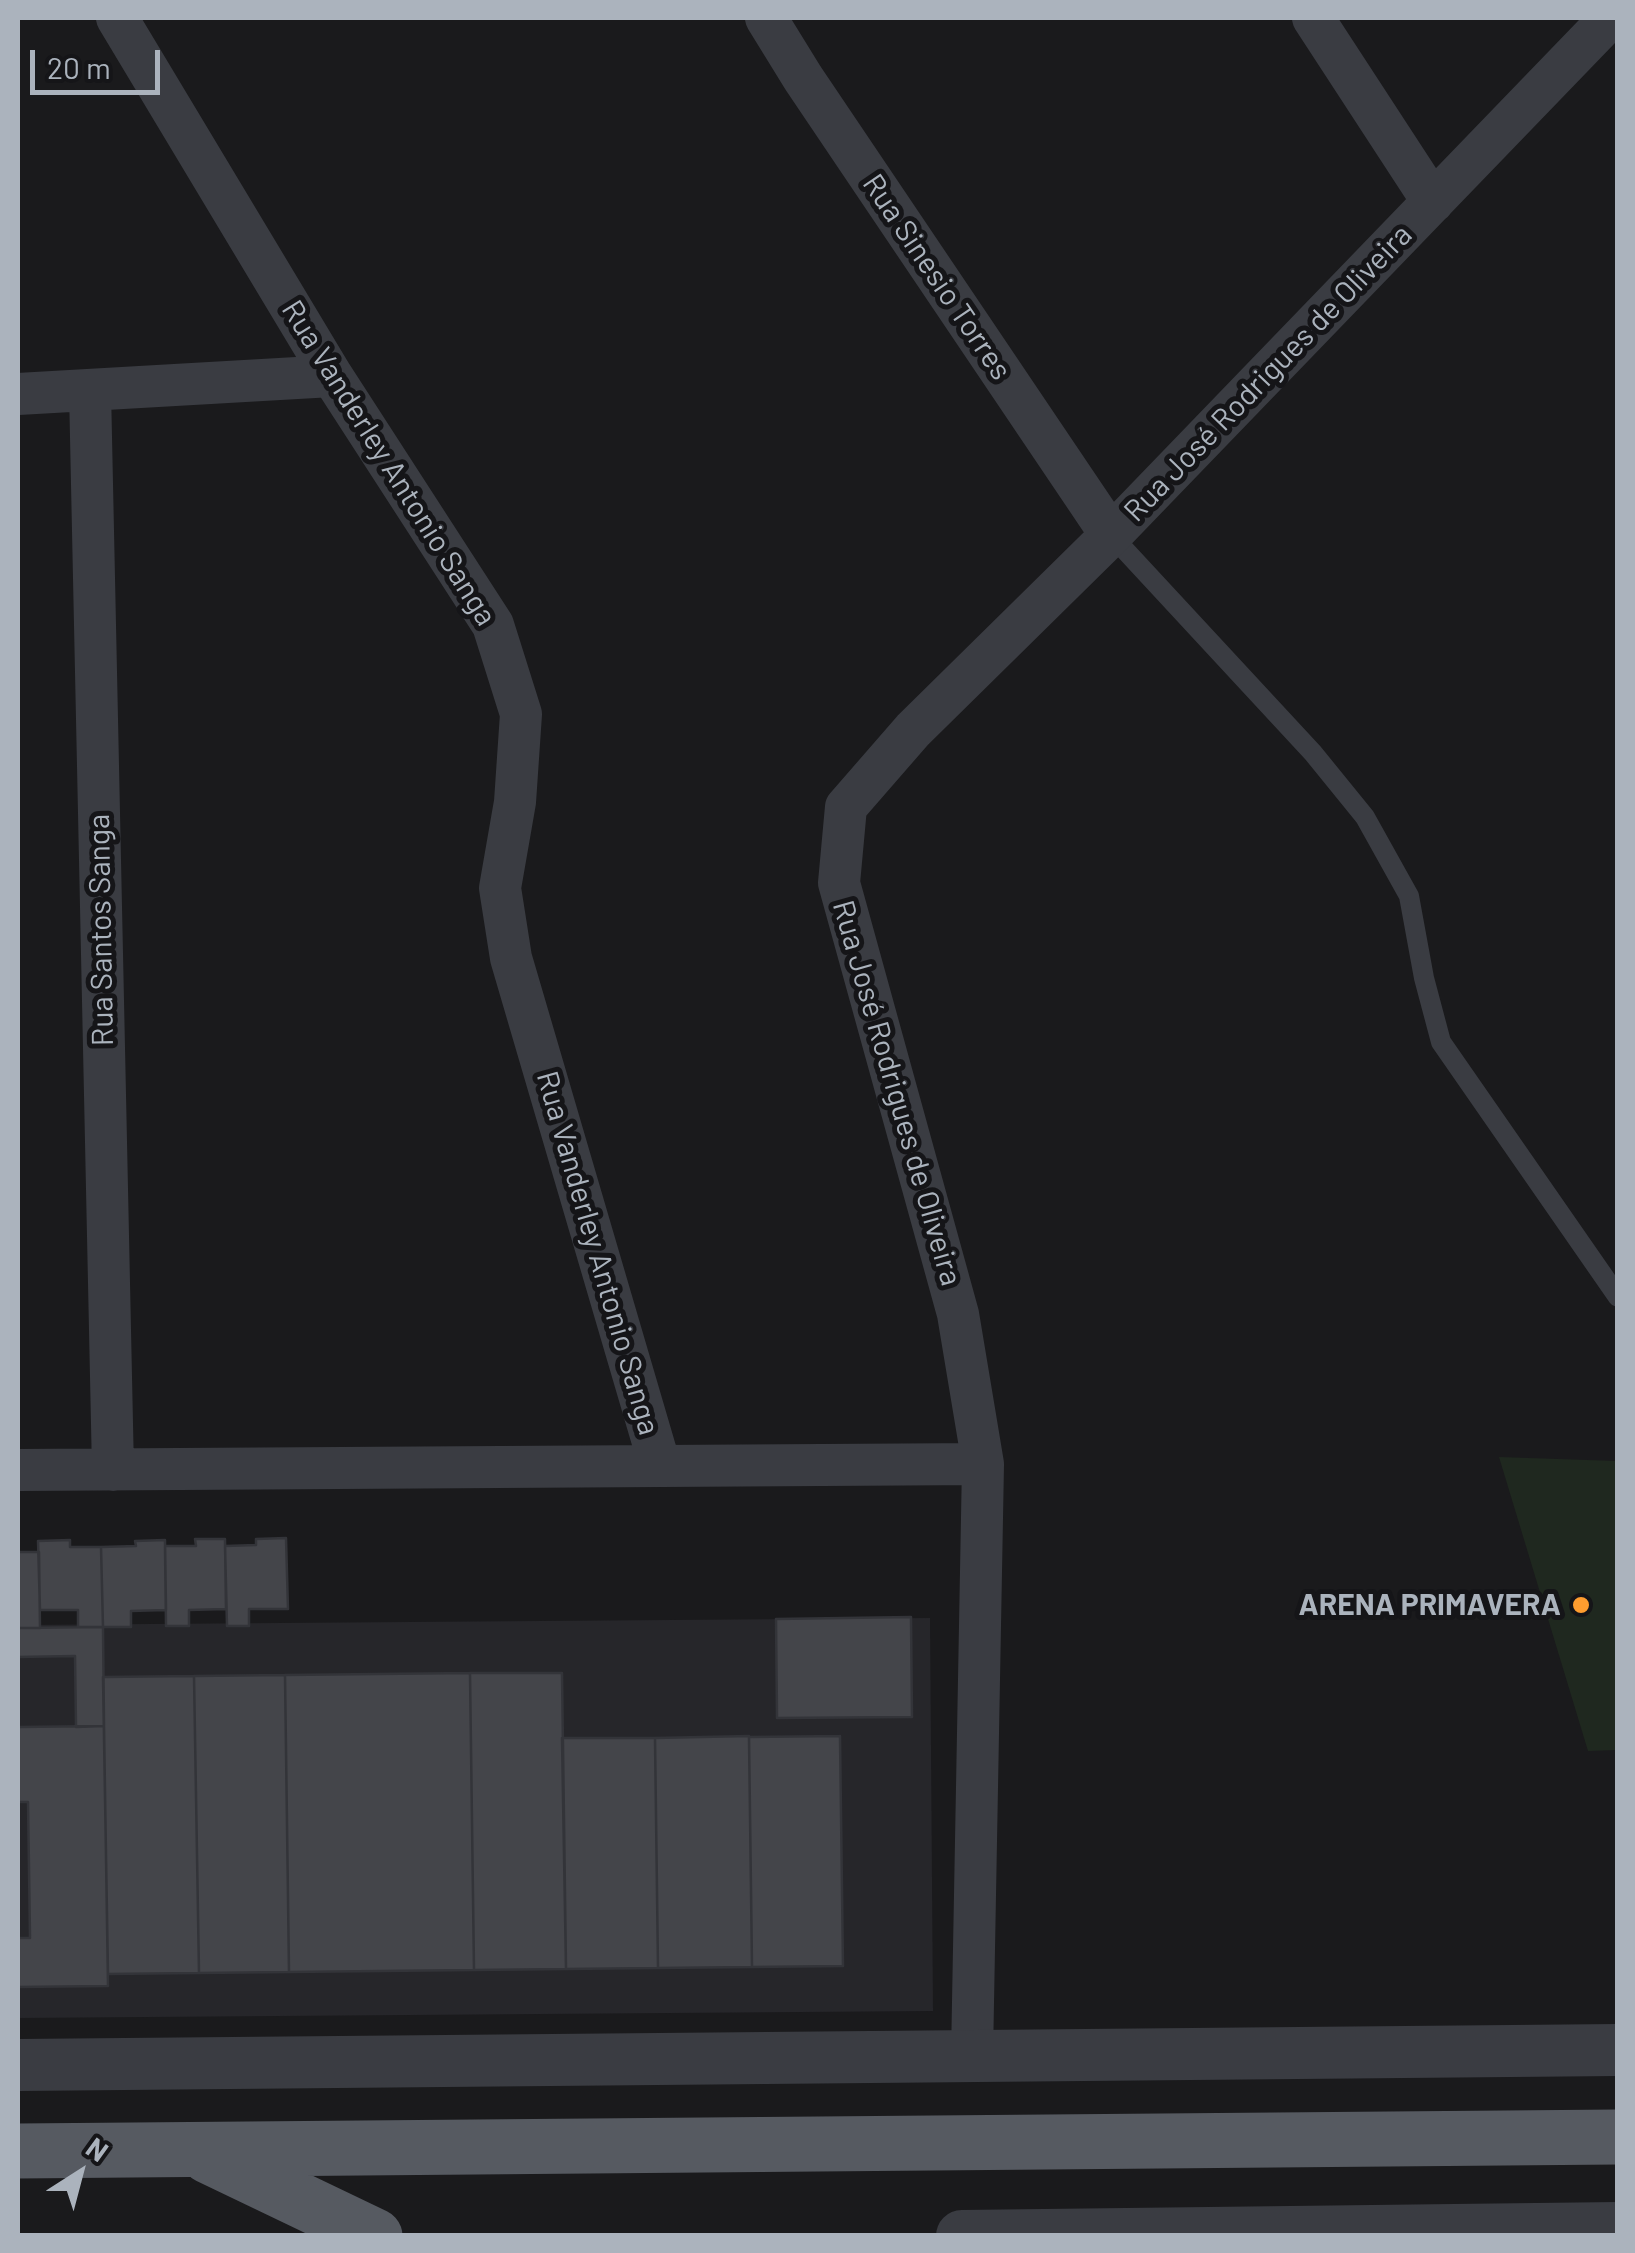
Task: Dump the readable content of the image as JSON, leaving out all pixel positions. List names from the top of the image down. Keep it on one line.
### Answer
{"streets":{"street":["Rua Sinesio Torres","Rua José Rodrigues de Oliveira","Rua Vanderley Antonio Sanga","Rua Santos Sanga"]},"crossings":[["Rua Sinesio Torres","Rua José Rodrigues de Oliveira"]],"places":["ARENA PRIMAVERA"],"scale_bar":"20 m","north":"top right"}
